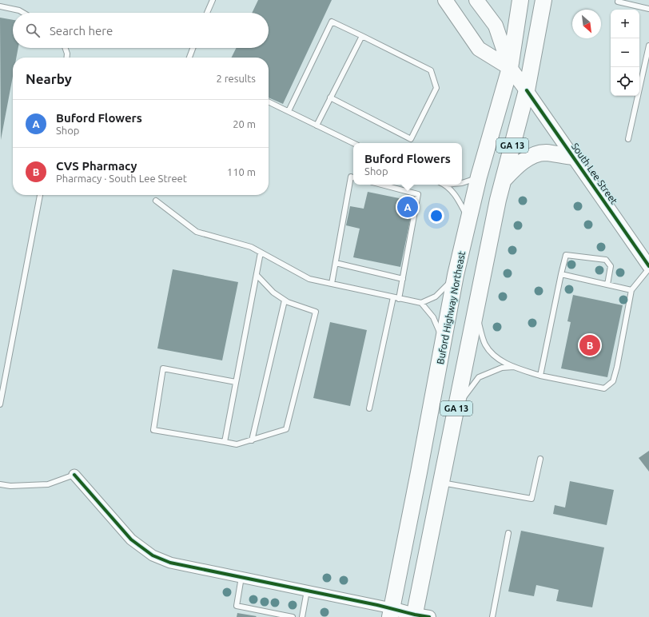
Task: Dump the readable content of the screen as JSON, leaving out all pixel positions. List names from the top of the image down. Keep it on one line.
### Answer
{"streets":{"main road":["GA 13","South Lee Street","Buford Highway Northeast"]},"crossings":[["GA 13","South Lee Street"],["South Lee Street","Buford Highway Northeast"]],"north":"bottom right","page":{"map_buttons":["+","−"],"search":"Search here","heading":["Nearby","2 results"],"list":[{"mark":"A","name":"Buford Flowers","note":"Shop","value":"20 m"},{"mark":"B","name":"CVS Pharmacy","note":"Pharmacy · South Lee Street","value":"110 m"}],"popup":["Buford Flowers","Shop"],"pins":["A","B"]}}
